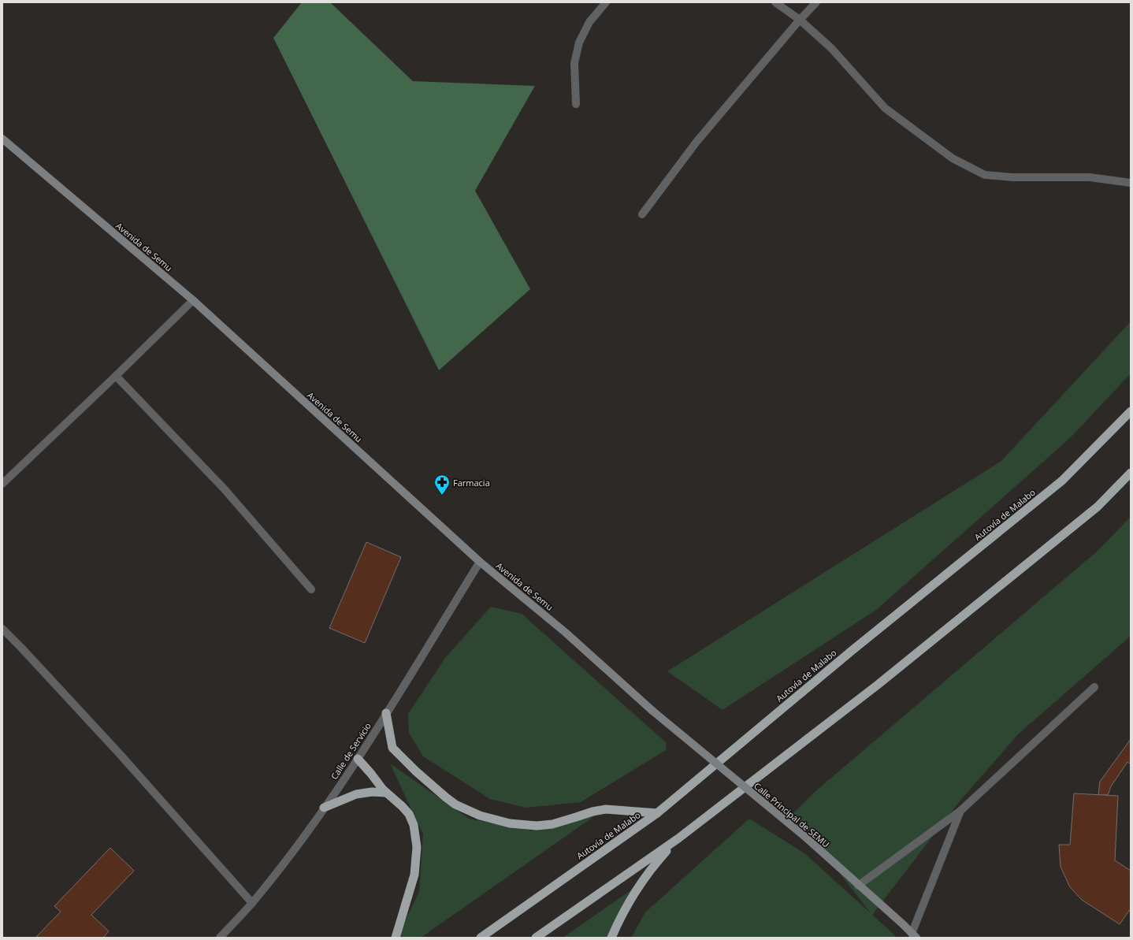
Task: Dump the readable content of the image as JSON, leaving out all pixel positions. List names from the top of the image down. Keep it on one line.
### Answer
{"streets":{"highway":["Autovía de Malabo"],"main road":["Avenida de Semu","Calle Principal de SEMU"],"street":["Calle de Servicio"]},"crossings":[["Avenida de Semu","Calle de Servicio"],["Avenida de Semu","Calle Principal de SEMU"]],"places":{"pharmacy":["Farmacia"]}}
